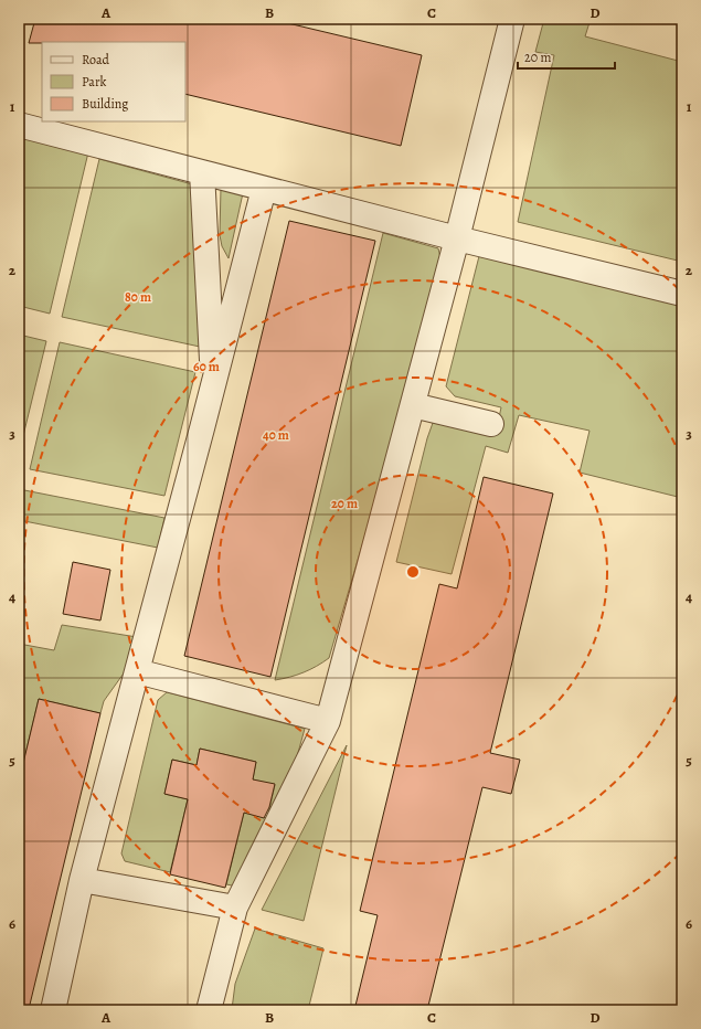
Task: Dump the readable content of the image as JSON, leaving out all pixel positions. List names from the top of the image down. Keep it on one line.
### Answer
{"legend":["Road","Park","Building"],"scale_bar":"20 m","grid":{"columns":["A","B","C","D"],"rows":["1","2","3","4","5","6"]},"rings":["80 m","60 m","40 m","20 m"]}
